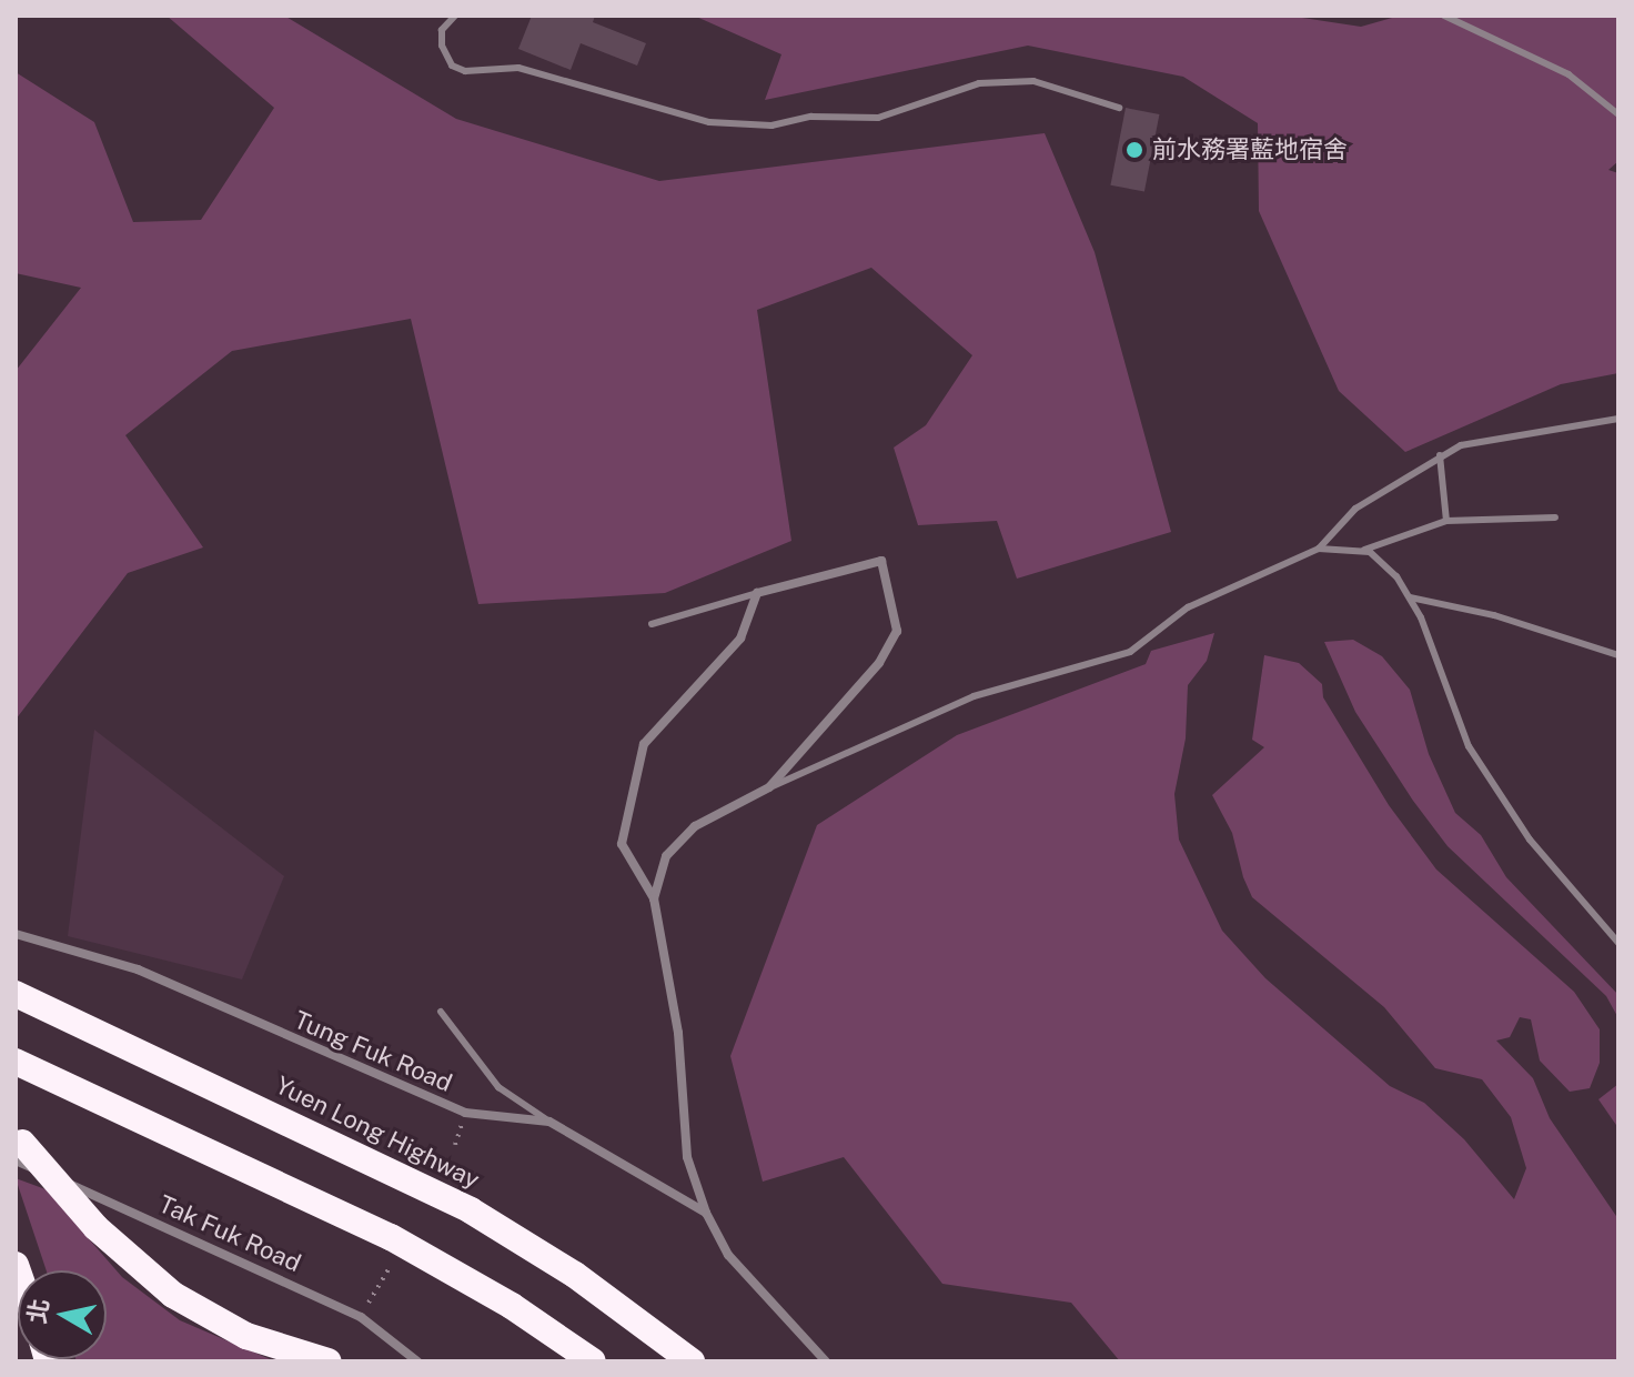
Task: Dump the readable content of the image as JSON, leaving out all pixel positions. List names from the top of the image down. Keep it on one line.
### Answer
{"streets":{"highway":["Yuen Long Highway"],"street":["Tung Fuk Road","Tak Fuk Road"]},"places":["前水務署藍地宿舍"],"north":"left"}
